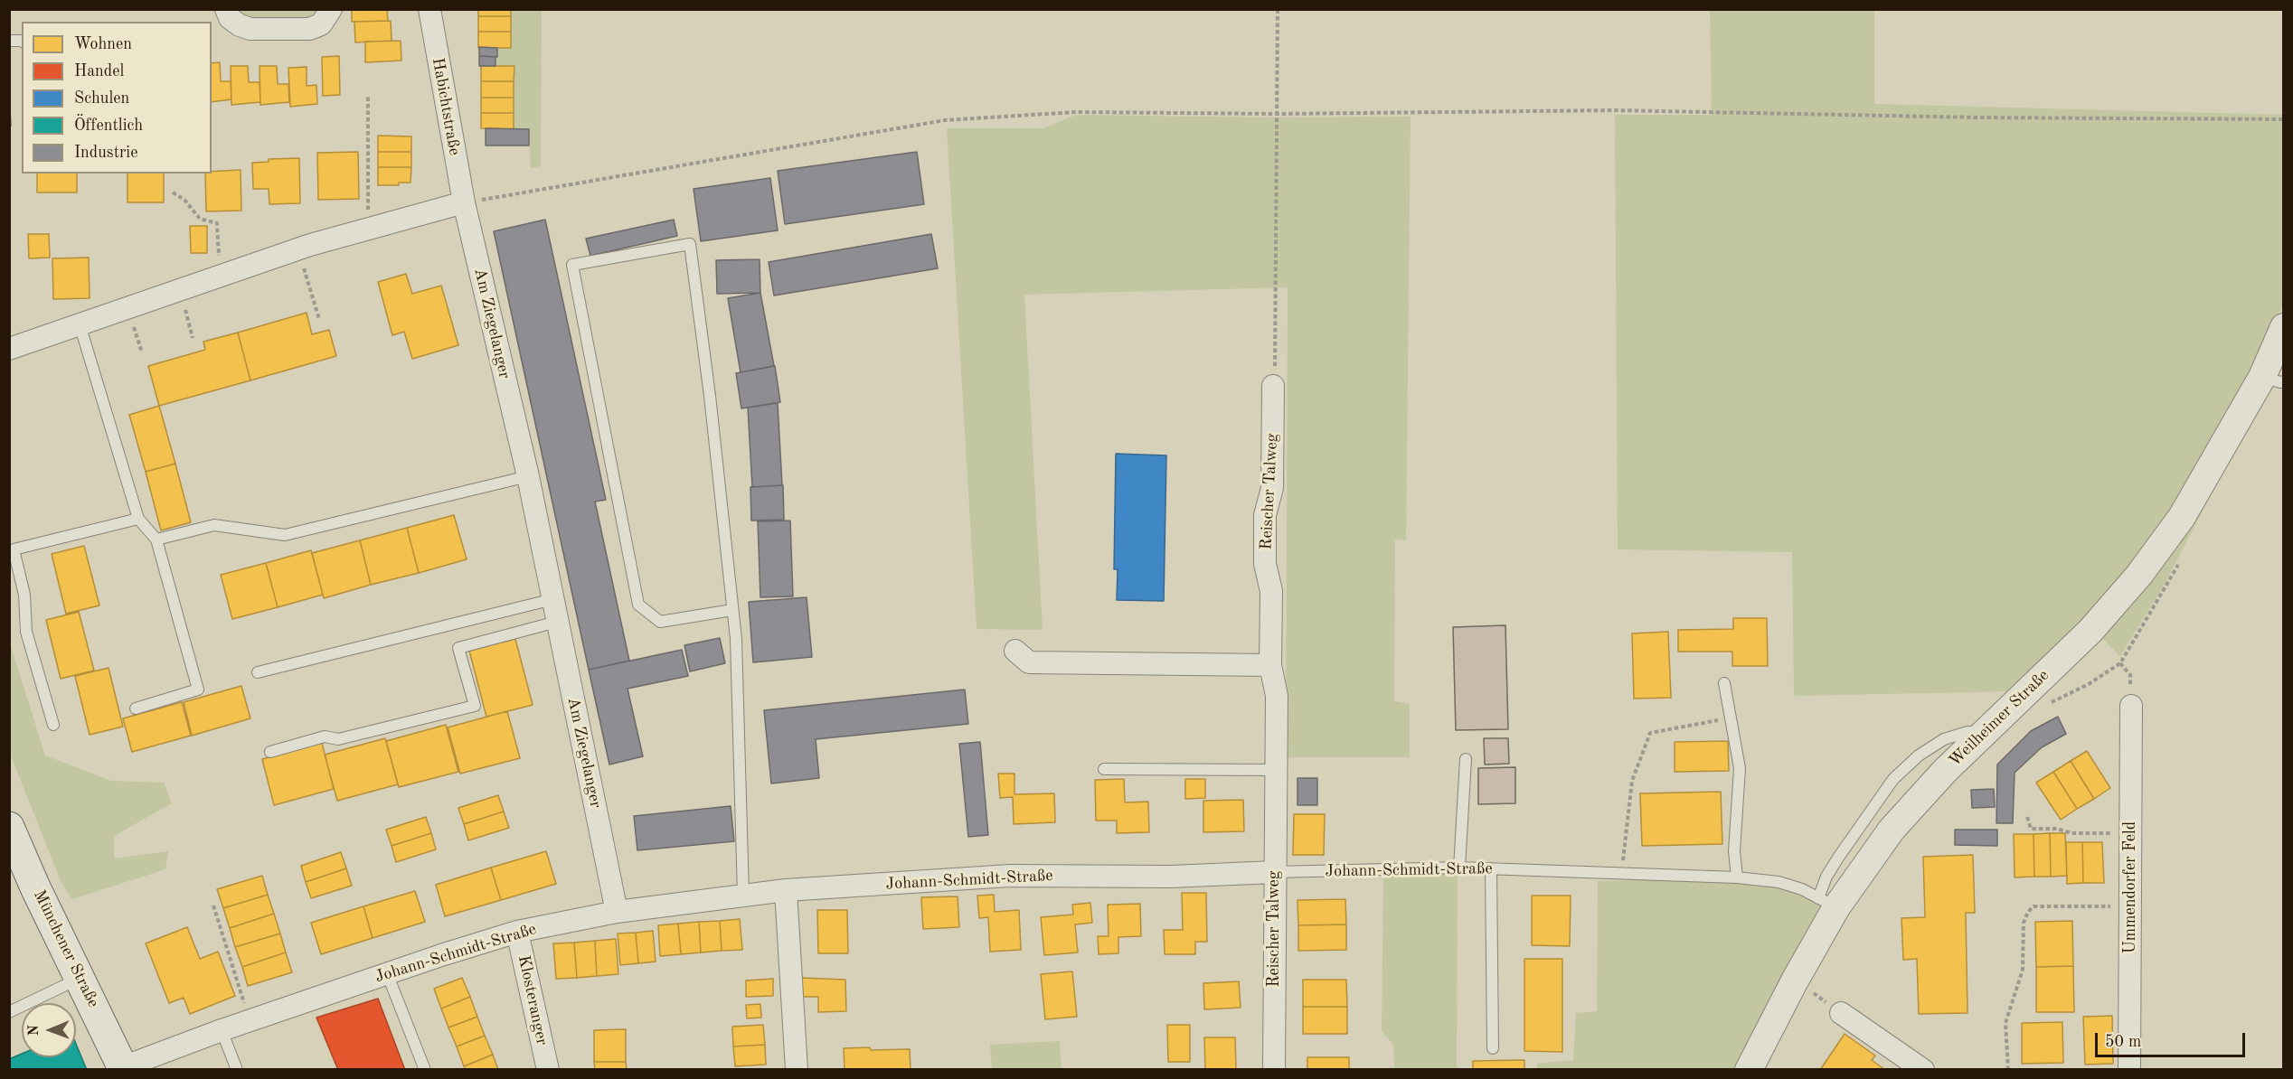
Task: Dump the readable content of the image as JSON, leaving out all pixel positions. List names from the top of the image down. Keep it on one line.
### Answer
{"streets":{"main road":["Münchener Straße"],"street":["Habichtstraße","Am Ziegelanger","Reischer Talweg","Weilheimer Straße","Johann-Schmidt-Straße","Ummendorfer Feld","Klosteranger"]},"crossings":[["Habichtstraße","Am Ziegelanger"],["Am Ziegelanger","Johann-Schmidt-Straße"],["Reischer Talweg","Johann-Schmidt-Straße"],["Weilheimer Straße","Johann-Schmidt-Straße"],["Johann-Schmidt-Straße","Münchener Straße"],["Johann-Schmidt-Straße","Klosteranger"]],"legend":["Wohnen","Handel","Schulen","Öffentlich","Industrie"],"scale_bar":"50 m","north":"left"}
